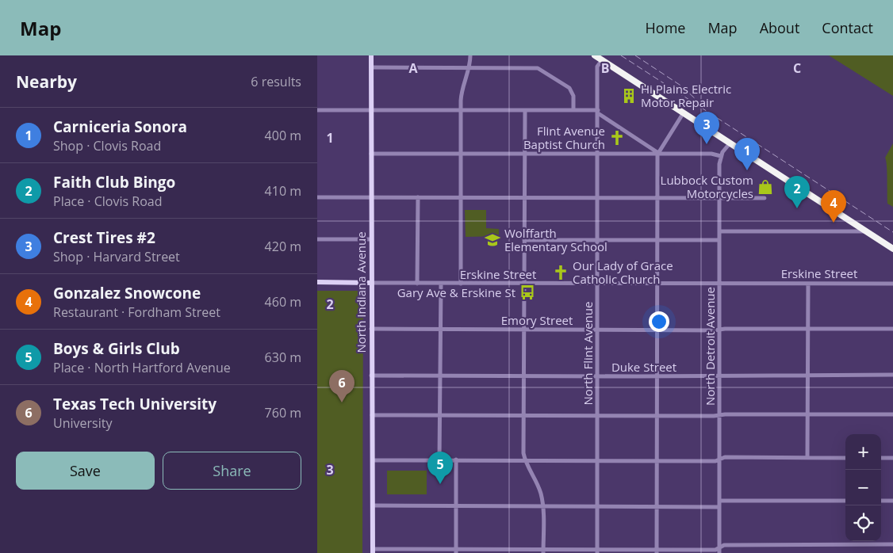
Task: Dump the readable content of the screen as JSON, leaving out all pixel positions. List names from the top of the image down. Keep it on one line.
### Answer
{"streets":{"main road":["Erskine Street","North Indiana Avenue"],"street":["Emory Street","North Detroit Avenue","North Flint Avenue","Duke Street"]},"crossings":[["Erskine Street","North Indiana Avenue"],["Erskine Street","North Detroit Avenue"],["Erskine Street","North Flint Avenue"],["North Indiana Avenue","Emory Street"],["North Indiana Avenue","Duke Street"],["Emory Street","North Detroit Avenue"],["Emory Street","North Flint Avenue"],["North Detroit Avenue","Duke Street"],["North Flint Avenue","Duke Street"]],"places":{"building":["Hi Plains Electric Motor Repair"],"church":["Flint Avenue Baptist Church","Our Lady of Grace Catholic Church"],"shop":["Lubbock Custom Motorcycles"],"school or university":["Wolffarth Elementary School"],"bus stop":["Gary Ave & Erskine St"]},"page":{"header":"Map","nav":["Home","Map","About","Contact"],"heading":["Nearby","6 results"],"list":[{"mark":"1","name":"Carniceria Sonora","note":"Shop · Clovis Road","value":"400 m"},{"mark":"2","name":"Faith Club Bingo","note":"Place · Clovis Road","value":"410 m"},{"mark":"3","name":"Crest Tires #2","note":"Shop · Harvard Street","value":"420 m"},{"mark":"4","name":"Gonzalez Snowcone","note":"Restaurant · Fordham Street","value":"460 m"},{"mark":"5","name":"Boys & Girls Club","note":"Place · North Hartford Avenue","value":"630 m"},{"mark":"6","name":"Texas Tech University","note":"University","value":"760 m"}],"pins":["3","1","2","4","6","5"],"map_buttons":["+","−"],"buttons":["Save","Share"]},"grid":{"columns":["A","B","C"],"rows":["1","2","3"]}}
